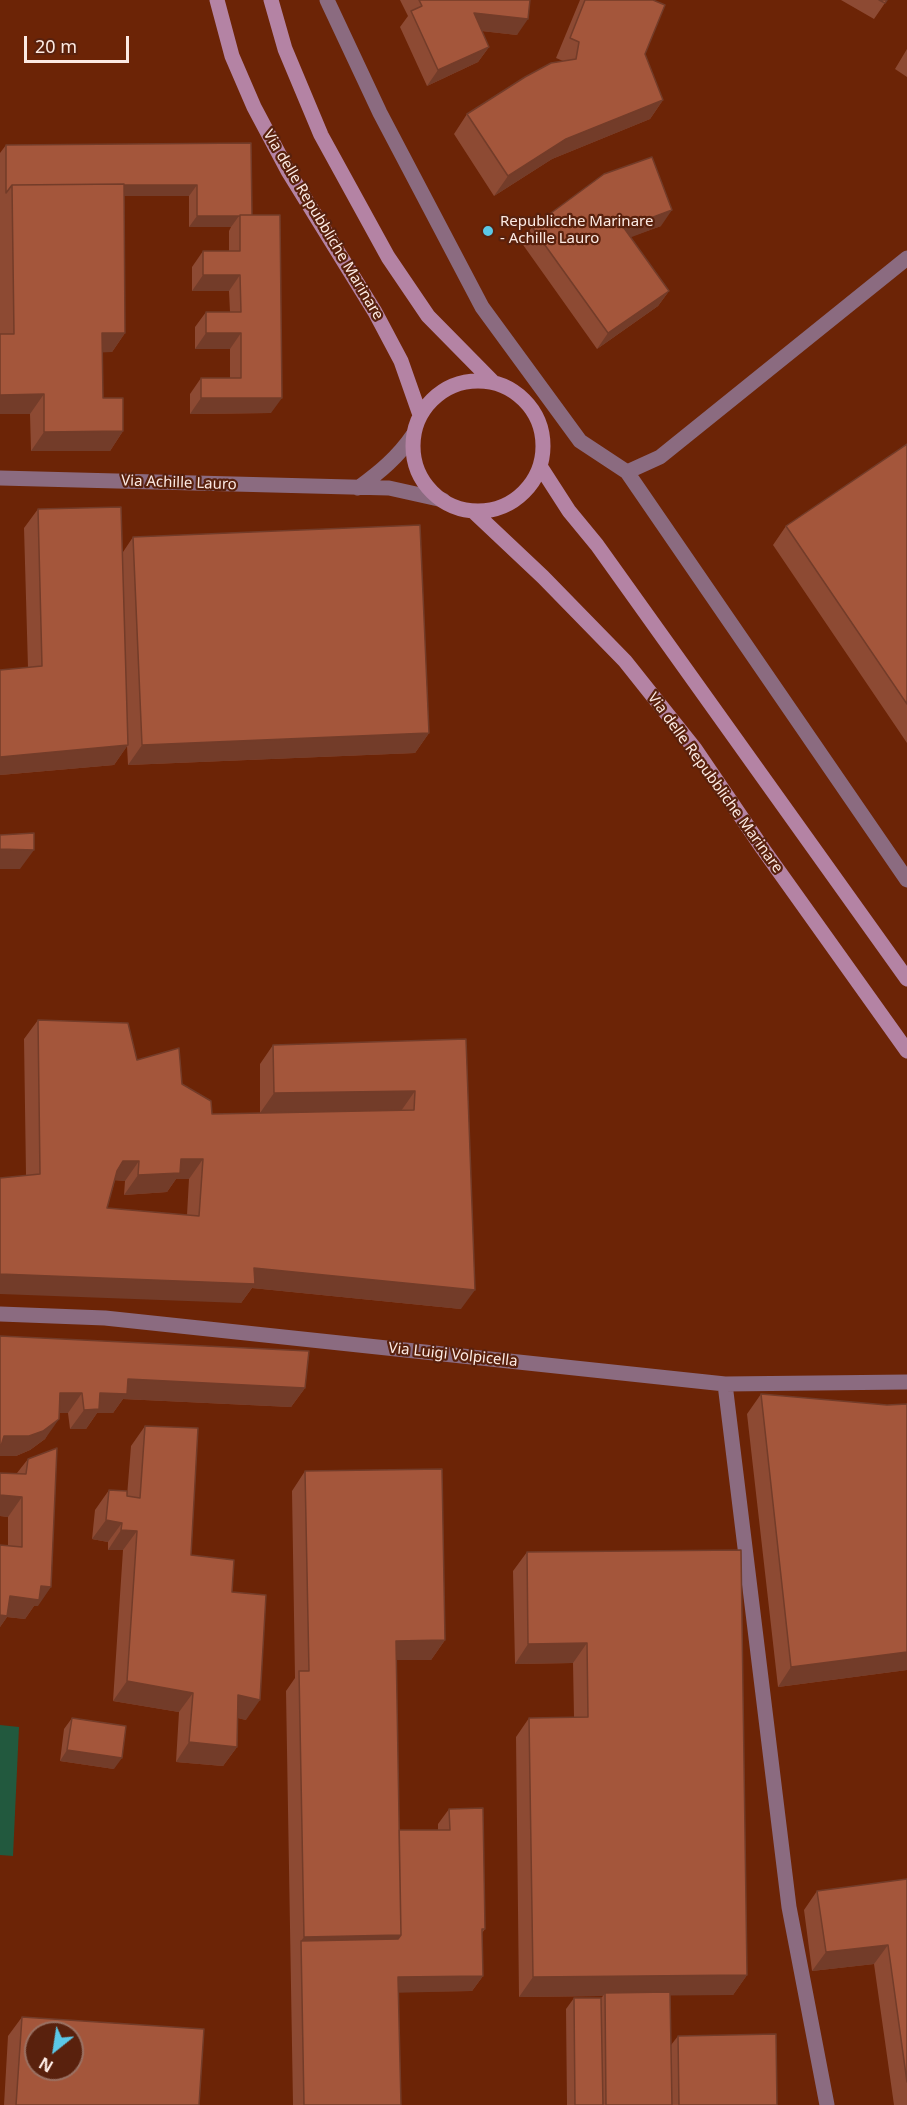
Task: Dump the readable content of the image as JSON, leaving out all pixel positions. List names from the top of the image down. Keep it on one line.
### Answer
{"streets":{"main road":["Via delle Repubbliche Marinare"],"street":["Via Achille Lauro","Via Luigi Volpicella"]},"crossings":[["Via delle Repubbliche Marinare","Via Achille Lauro"]],"places":["Republicche Marinare - Achille Lauro"],"scale_bar":"20 m","north":"bottom left"}
